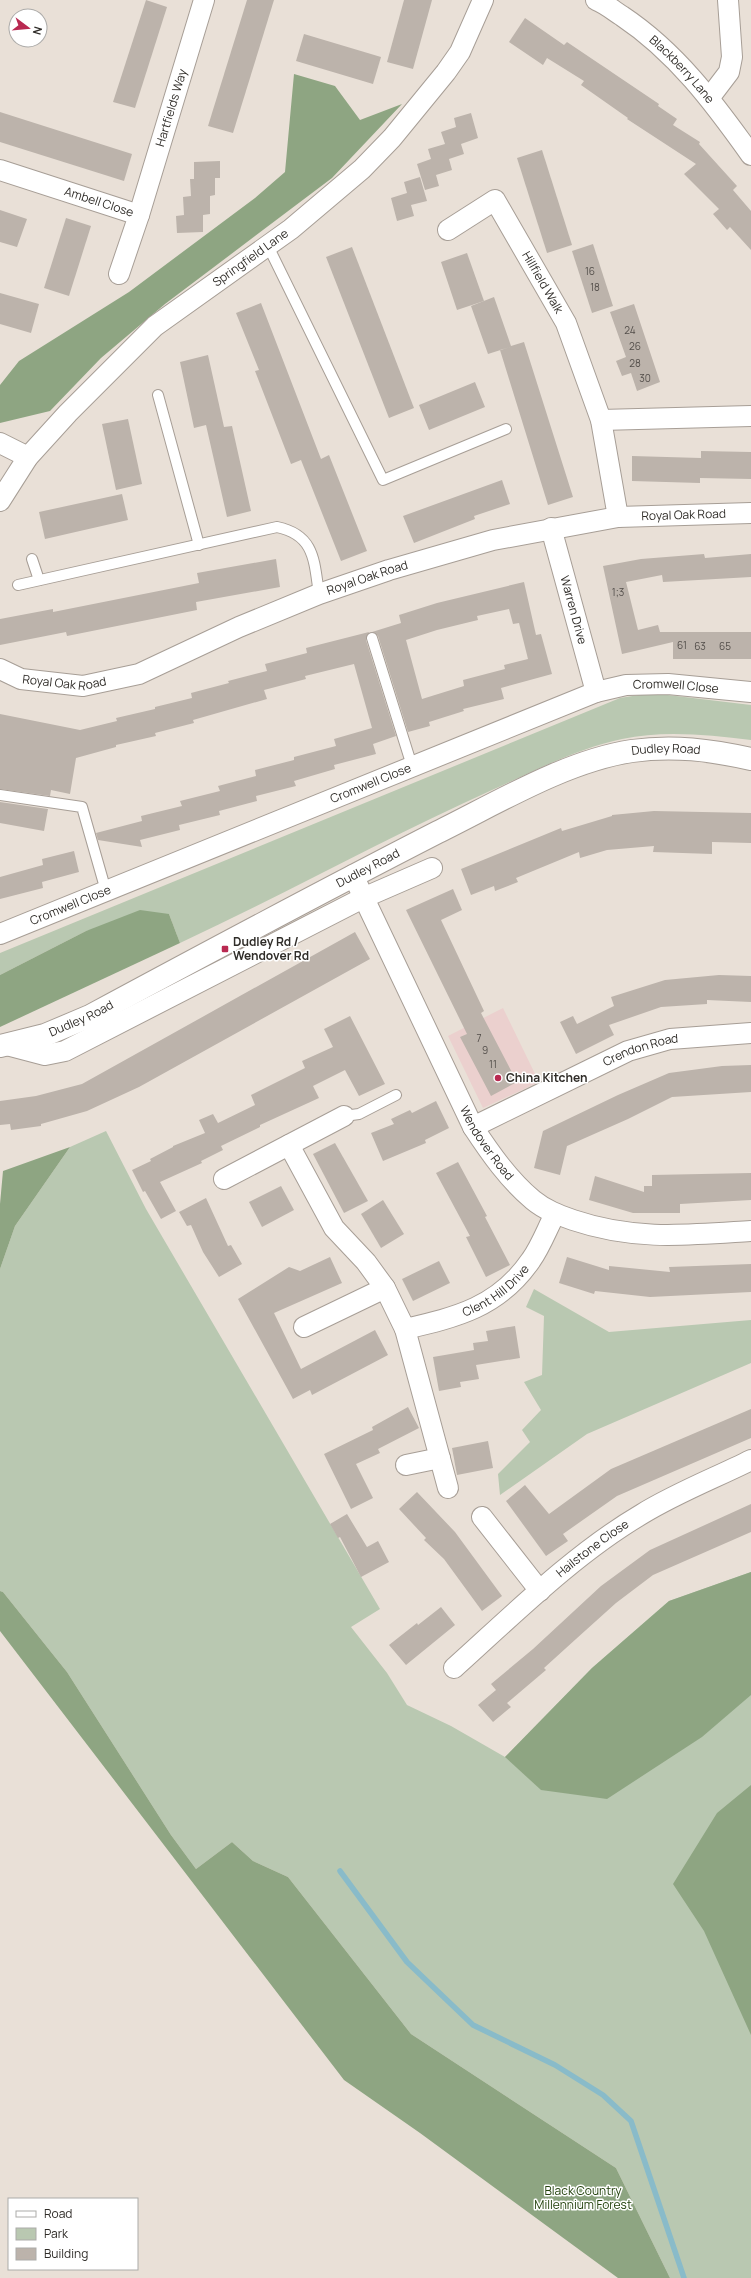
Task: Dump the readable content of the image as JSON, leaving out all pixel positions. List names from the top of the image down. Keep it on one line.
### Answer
{"streets":{"main road":["Dudley Road"],"street":["Blackberry Lane","Hartfields Way","Ambell Close","Springfield Lane","Hillfield Walk","Royal Oak Road","Warren Drive","Cromwell Close","Crendon Road","Wendover Road","Clent Hill Drive","Hailstone Close"]},"crossings":[["Hartfields Way","Ambell Close"],["Hillfield Walk","Royal Oak Road"],["Royal Oak Road","Warren Drive"],["Warren Drive","Cromwell Close"],["Dudley Road","Wendover Road"],["Crendon Road","Wendover Road"],["Wendover Road","Clent Hill Drive"]],"parks":["Black Country Millennium Forest"],"places":{"transit":["Dudley Rd / Wendover Rd"],"other":["China Kitchen"]},"house_numbers":["16","18","24","26","28","30","1;3","61","63","65","7","9","11"],"legend":["Road","Park","Building"],"north":"right"}
